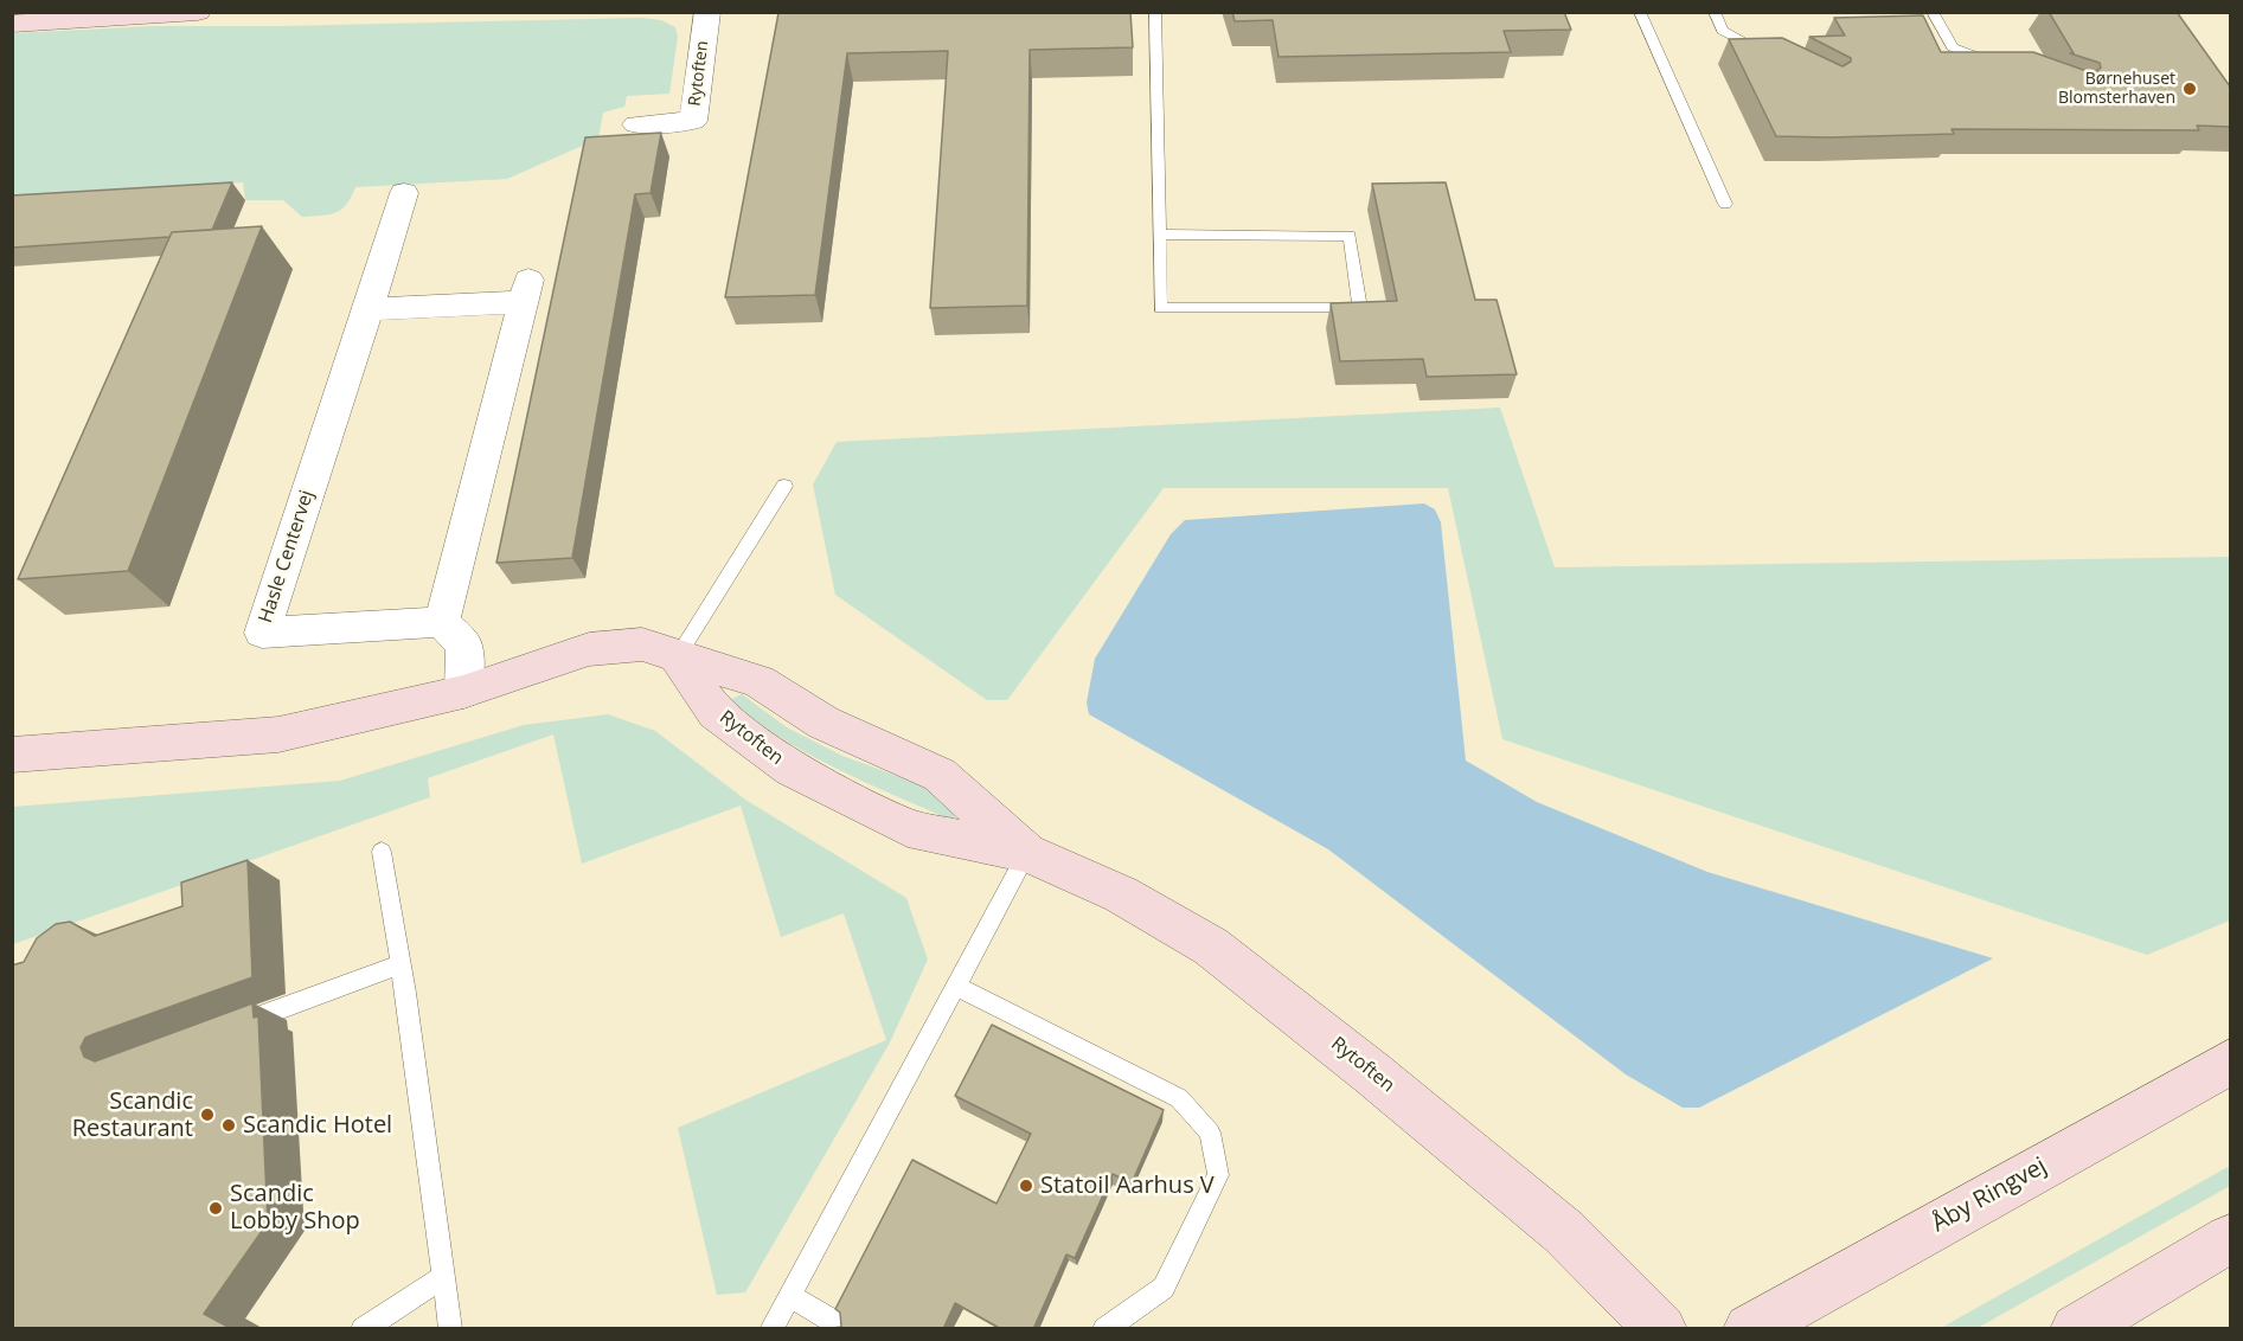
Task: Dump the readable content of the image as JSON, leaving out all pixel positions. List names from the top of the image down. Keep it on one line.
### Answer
{"streets":{"street":["Rytoften","Hasle Centervej","Åby Ringvej"]},"places":["Børnehuset Blomsterhaven","Scandic Restaurant","Scandic Hotel","Statoil Aarhus V","Scandic Lobby Shop"]}
